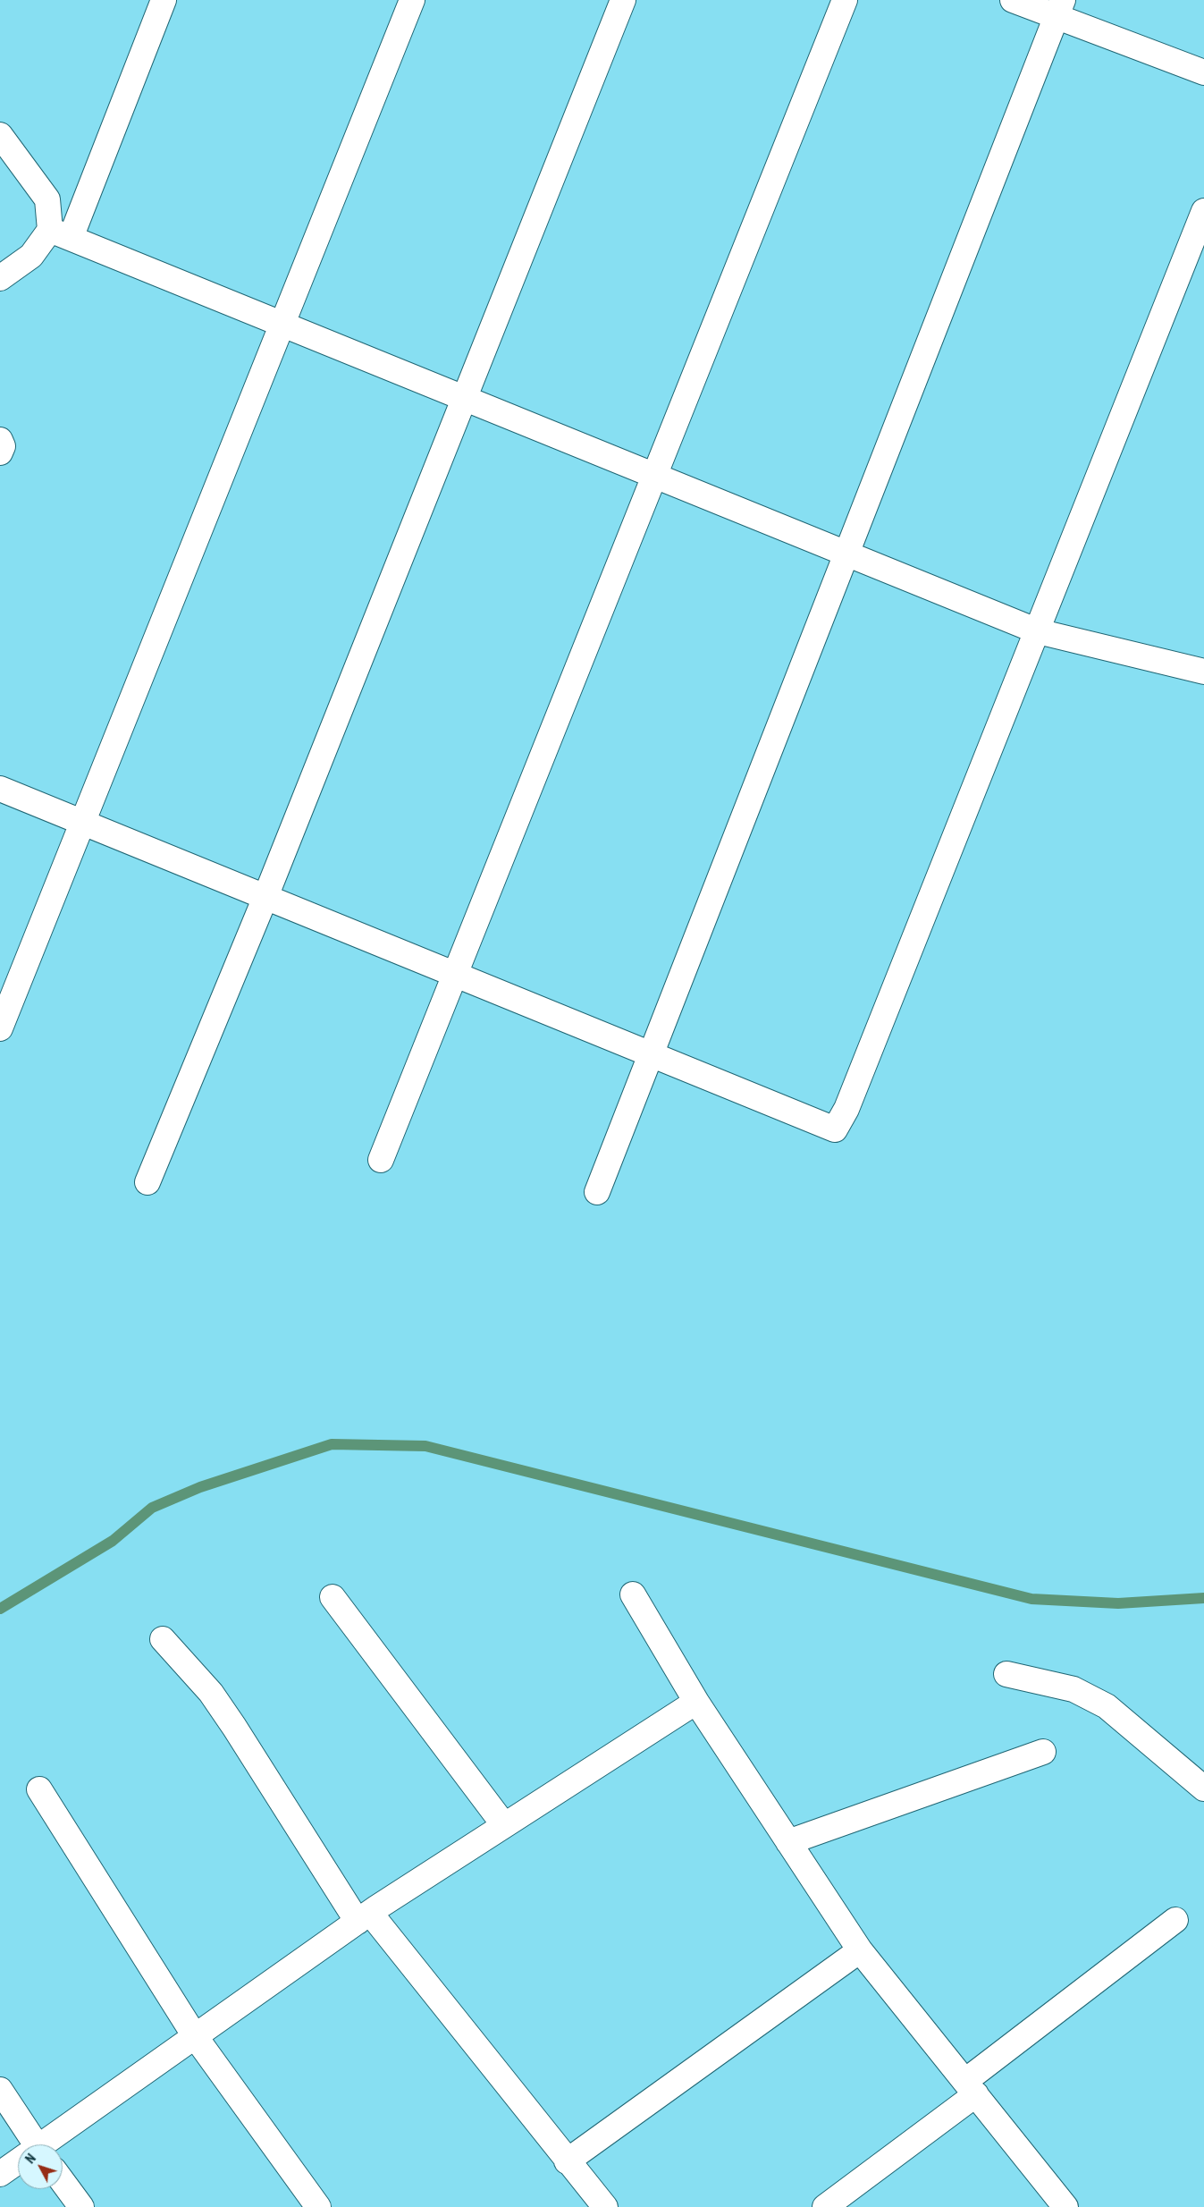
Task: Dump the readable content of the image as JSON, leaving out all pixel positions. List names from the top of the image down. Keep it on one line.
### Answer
{"north":"top left"}
